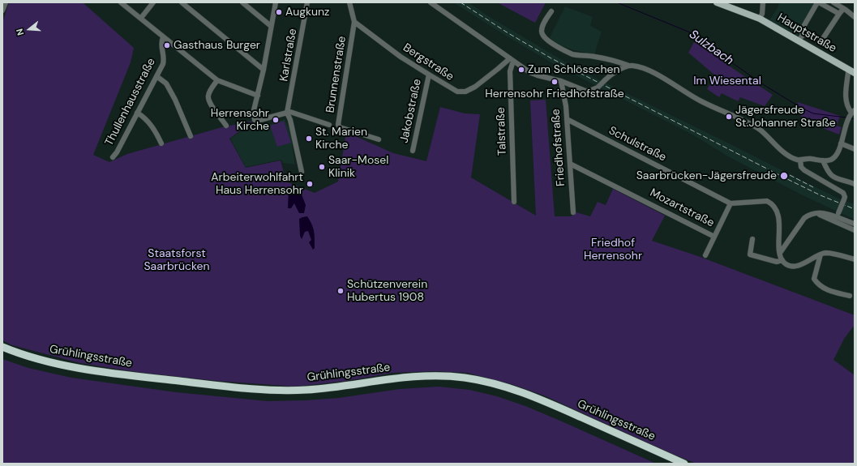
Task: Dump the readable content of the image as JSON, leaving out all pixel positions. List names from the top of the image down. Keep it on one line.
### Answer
{"streets":{"highway":["Grühlingsstraße"],"main road":["Hauptstraße"],"street":["Karlstraße","Bergstraße","Brunnenstraße","Thullenhausstraße","Jakobstraße","Talstraße","Schulstraße","Friedhofstraße","Mozartstraße"]},"crossings":[["Bergstraße","Brunnenstraße"],["Bergstraße","Jakobstraße"],["Bergstraße","Talstraße"],["Schulstraße","Friedhofstraße"],["Friedhofstraße","Mozartstraße"]],"water":["Sulzbach"],"parks":["Im Wiesental","Friedhof Herrensohr","Staatsforst Saarbrücken"],"places":["Augkunz","Gasthaus Burger","Zum Schlösschen","Herrensohr Friedhofstraße","Jägersfreude St.Johanner Straße","Herrensohr Kirche","St. Marien Kirche","Saar-Mosel Klinik","Saarbrücken-Jägersfreude","Arbeiterwohlfahrt Haus Herrensohr","Schützenverein Hubertus 1908"],"north":"left"}
